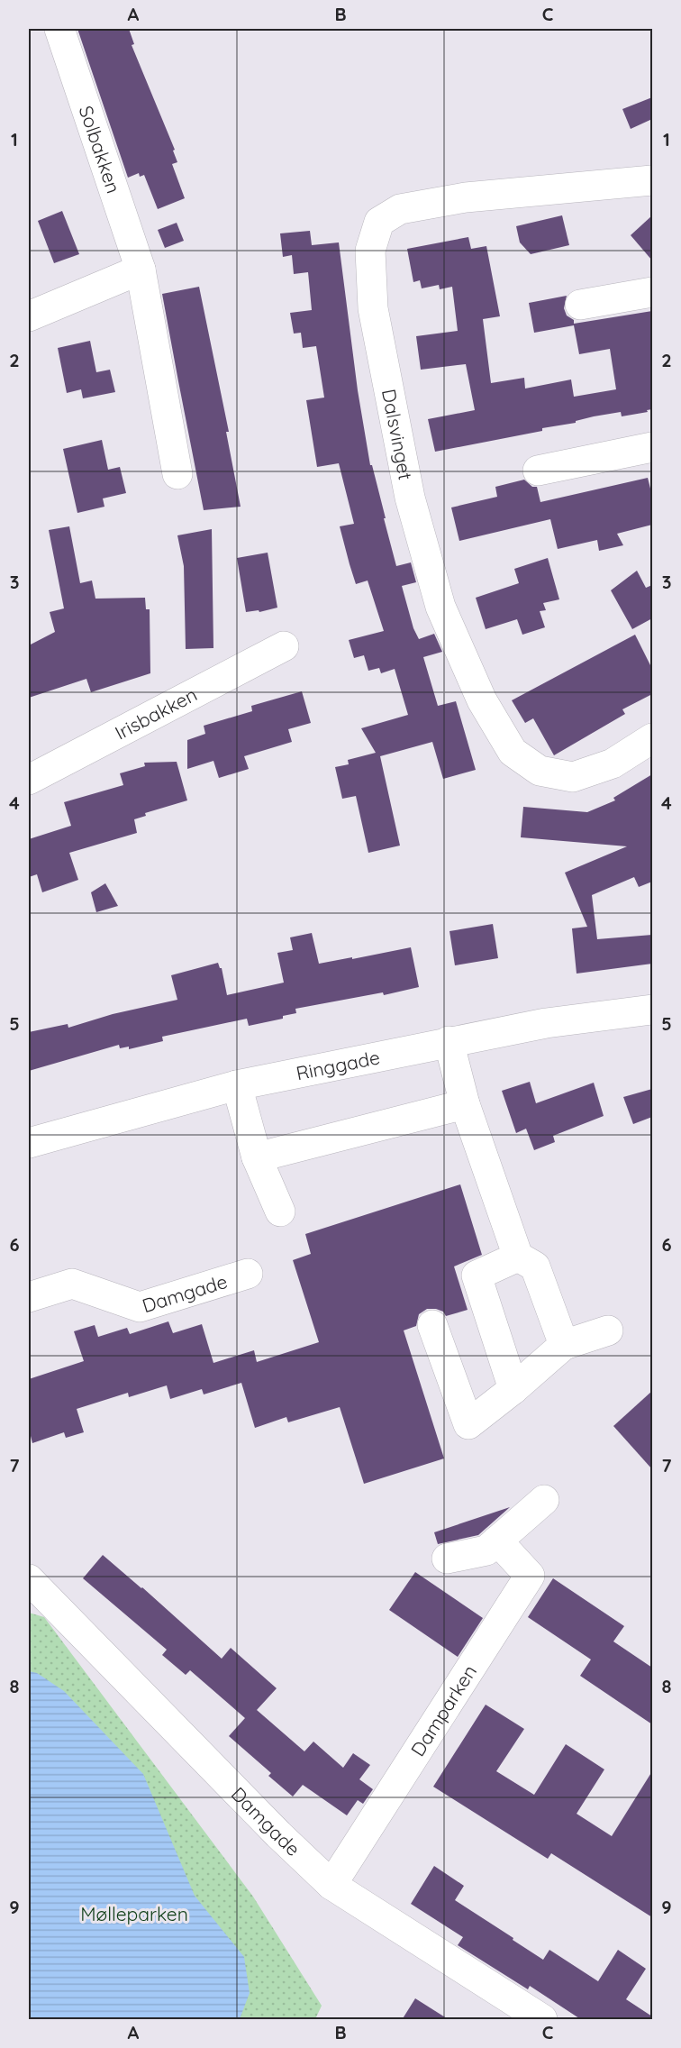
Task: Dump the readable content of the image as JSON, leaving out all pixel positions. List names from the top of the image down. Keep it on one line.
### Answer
{"streets":{"street":["Solbakken","Dalsvinget","Irisbakken","Ringgade","Damgade","Damparken"]},"crossings":[["Damgade","Damparken"]],"parks":["Mølleparken"],"grid":{"columns":["A","B","C"],"rows":["1","2","3","4","5","6","7","8","9"]}}
